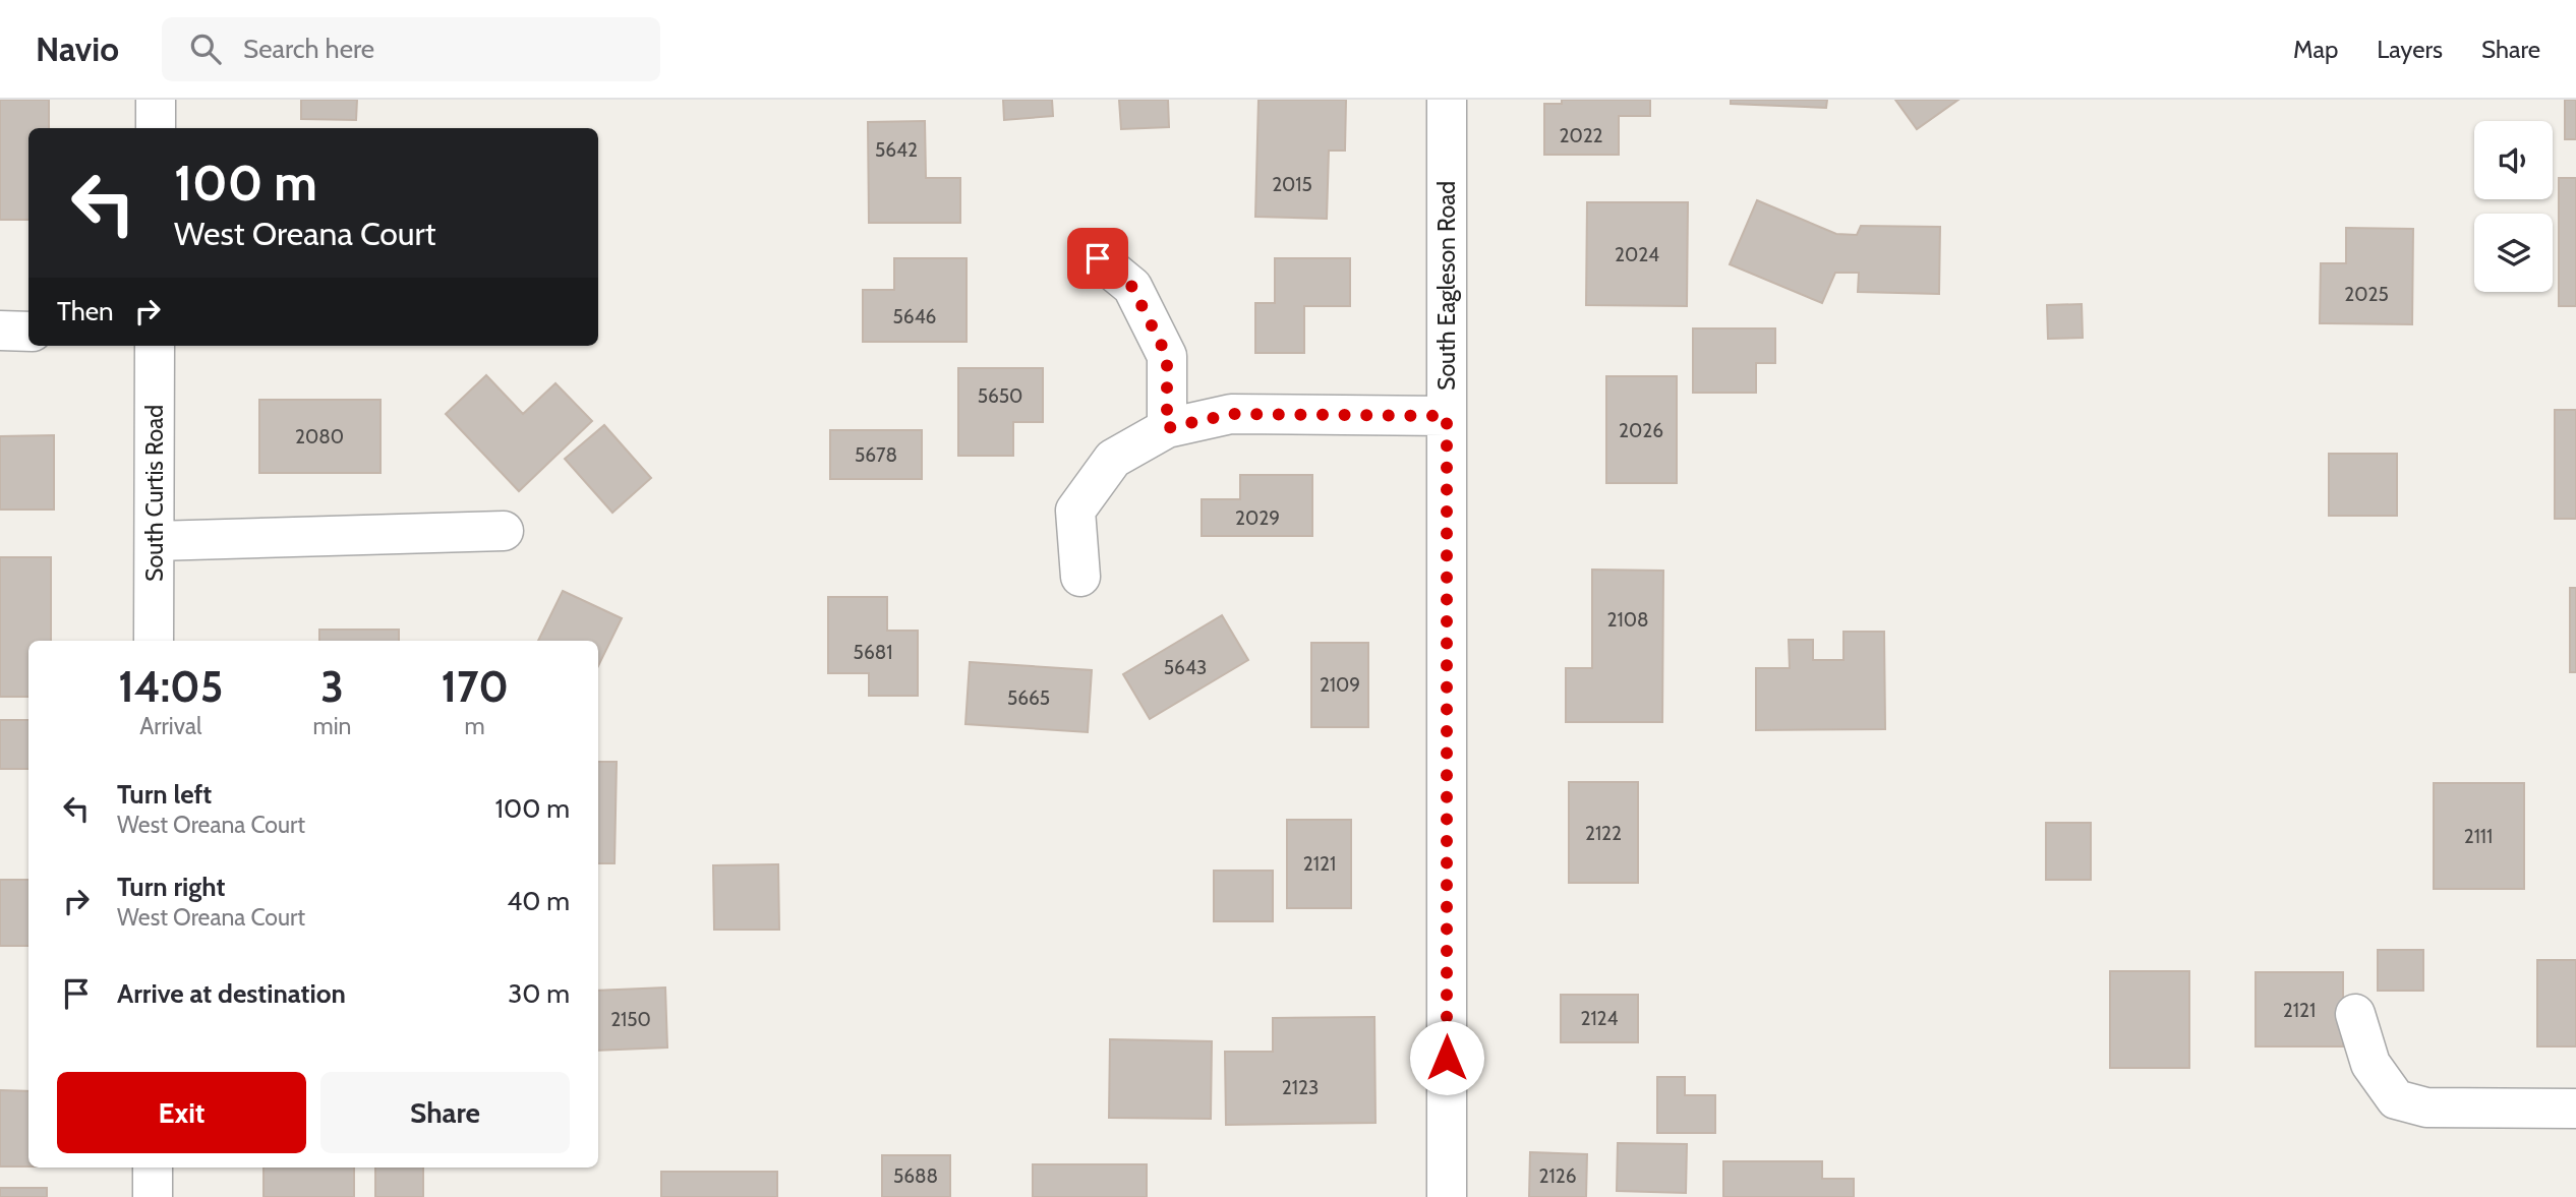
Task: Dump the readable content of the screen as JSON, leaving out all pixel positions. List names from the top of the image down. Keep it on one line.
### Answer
{"streets":{"street":["South Eagleson Road","South Curtis Road"]},"house_numbers":["2022","5642","2015","2024","2025","5646","5650","2026","2080","5678","2029","2108","5681","5643","2109","5665","2122","2111","2121","2121","2124","2150","2123","5688","2126"],"page":{"header":"Navio","search":"Search here","nav":["Map","Layers","Share"],"turn":["100 m","West Oreana Court"],"then":"Then","eta":["14:05","Arrival","3","min","170","m"],"list":[{"name":"Turn left","note":"West Oreana Court","value":"100 m"},{"name":"Turn right","note":"West Oreana Court","value":"40 m"},{"name":"Arrive at destination","value":"30 m"}],"buttons":["Exit","Share"]}}
